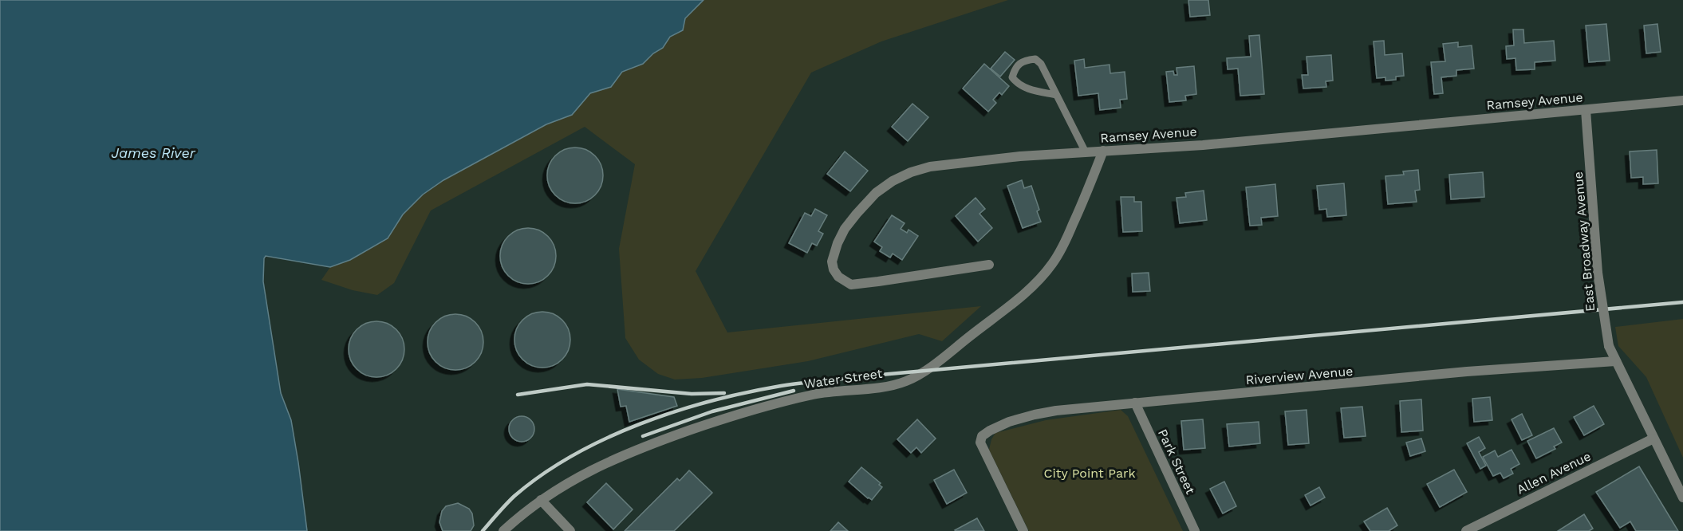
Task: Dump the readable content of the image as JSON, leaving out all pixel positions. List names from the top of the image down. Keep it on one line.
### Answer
{"streets":{"street":["Ramsey Avenue","East Broadway Avenue","Riverview Avenue","Water Street","Park Street","Allen Avenue"]},"crossings":[["Ramsey Avenue","East Broadway Avenue"],["Ramsey Avenue","Water Street"],["East Broadway Avenue","Riverview Avenue"],["East Broadway Avenue","Allen Avenue"],["Riverview Avenue","Park Street"]],"water":["James River"],"parks":["City Point Park"]}
